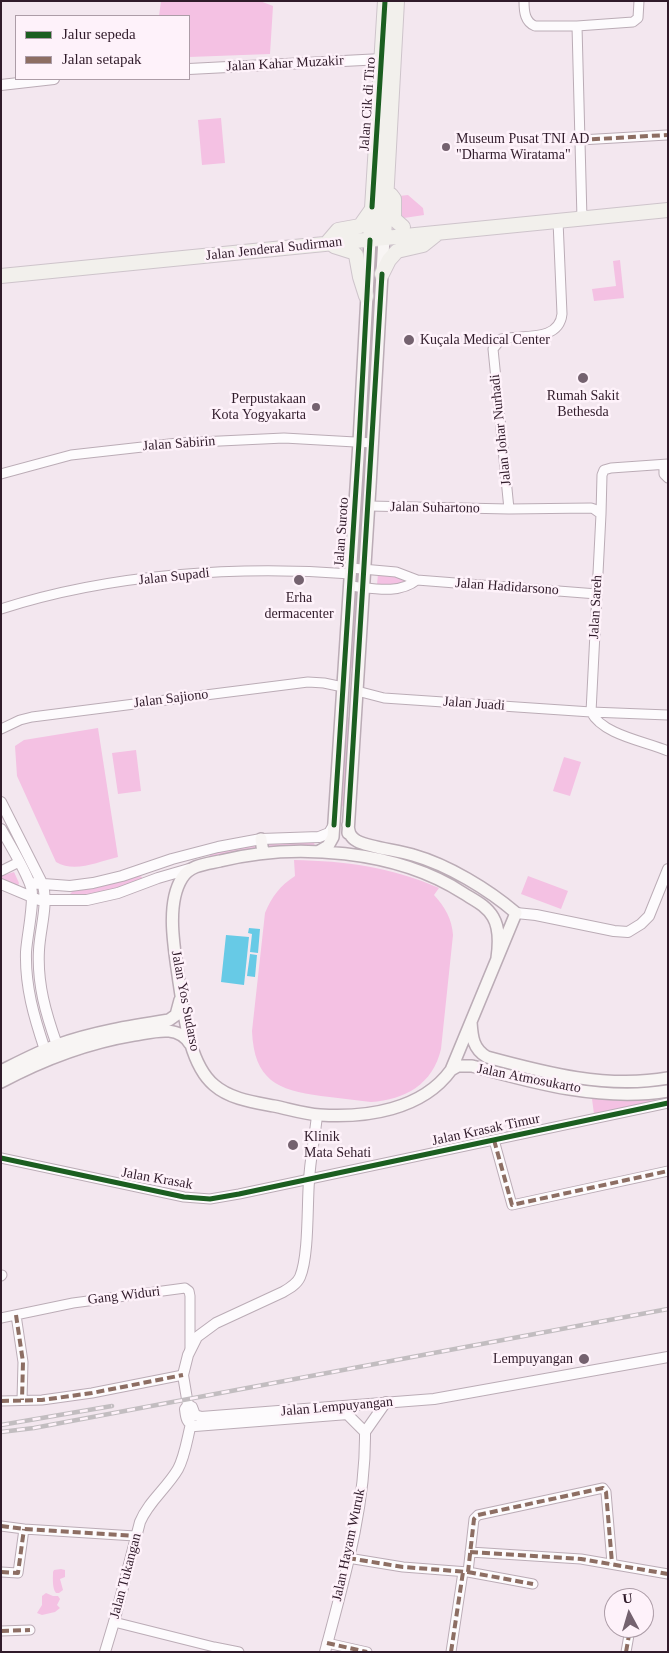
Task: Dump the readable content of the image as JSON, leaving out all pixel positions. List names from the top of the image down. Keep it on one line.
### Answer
{"streets":{"main road":["Jalan Cik di Tiro","Jalan Jenderal Sudirman","Jalan Suroto","Jalan Yos Sudarso","Jalan Atmosukarto"],"street":["Jalan Kahar Muzakir","Jalan Johar Nurhadi","Jalan Sabirin","Jalan Suhartono","Jalan Supadi","Jalan Hadidarsono","Jalan Sareh","Jalan Sajiono","Jalan Juadi","Jalan Krasak Timur","Jalan Krasak","Gang Widuri","Jalan Lempuyangan","Jalan Hayam Wuruk","Jalan Tukangan"]},"crossings":[["Jalan Kahar Muzakir","Jalan Cik di Tiro"],["Jalan Cik di Tiro","Jalan Jenderal Sudirman"],["Jalan Cik di Tiro","Jalan Suroto"],["Jalan Jenderal Sudirman","Jalan Johar Nurhadi"],["Jalan Jenderal Sudirman","Jalan Suroto"],["Jalan Johar Nurhadi","Jalan Suhartono"],["Jalan Sabirin","Jalan Suroto"],["Jalan Suhartono","Jalan Suroto"],["Jalan Suhartono","Jalan Sareh"],["Jalan Suroto","Jalan Supadi"],["Jalan Suroto","Jalan Hadidarsono"],["Jalan Suroto","Jalan Sajiono"],["Jalan Suroto","Jalan Juadi"],["Jalan Supadi","Jalan Hadidarsono"],["Jalan Hadidarsono","Jalan Sareh"],["Jalan Sareh","Jalan Juadi"],["Jalan Yos Sudarso","Jalan Atmosukarto"],["Jalan Krasak Timur","Jalan Krasak"],["Jalan Lempuyangan","Jalan Tukangan"]],"places":["Museum Pusat TNI AD \"Dharma Wiratama\"","Kuçala Medical Center","Rumah Sakit Bethesda","Perpustakaan Kota Yogyakarta","Erha dermacenter","Klinik Mata Sehati","Lempuyangan"],"legend":["Jalur sepeda","Jalan setapak"],"north":"top"}
